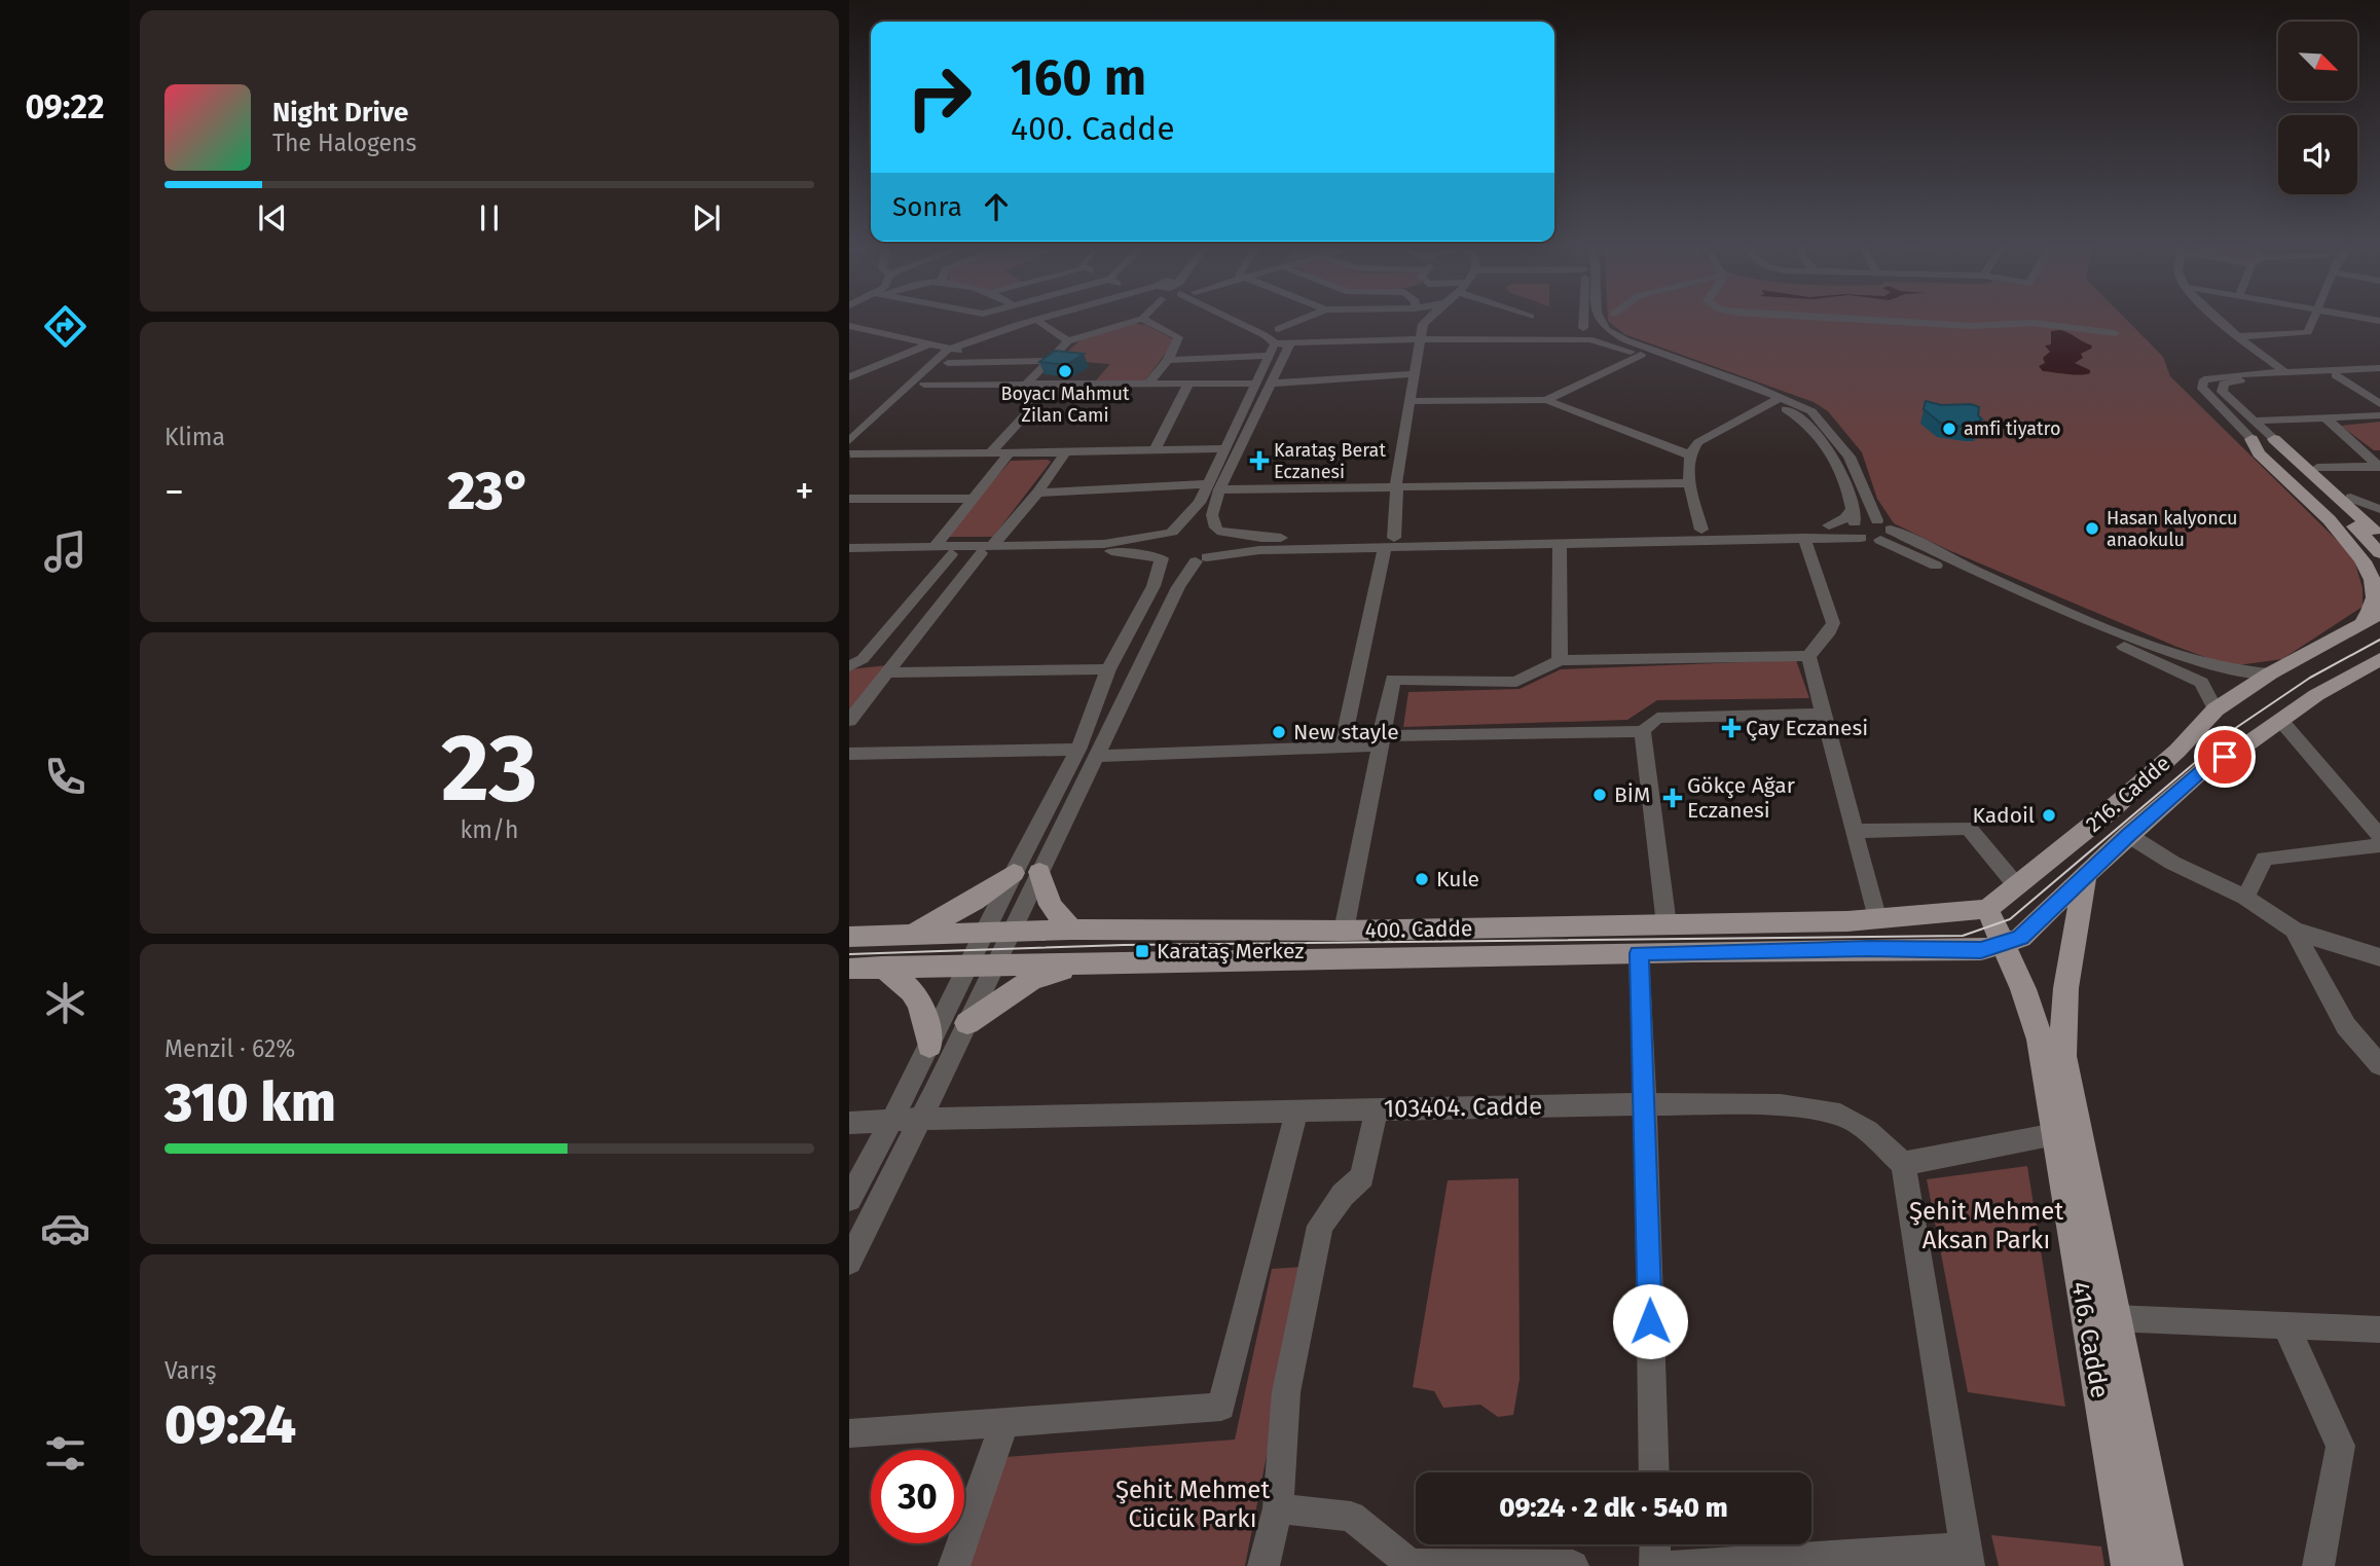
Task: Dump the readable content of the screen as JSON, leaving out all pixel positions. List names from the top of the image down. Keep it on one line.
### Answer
{"streets":{"main road":["216. Cadde","400. Cadde","416. Cadde"],"street":["103404. Cadde"]},"crossings":[["216. Cadde","400. Cadde"],["216. Cadde","416. Cadde"],["400. Cadde","416. Cadde"]],"parks":["Şehit Mehmet Aksan Parkı","Şehit Mehmet Cücük Parkı"],"places":{"other":["Boyacı Mahmut Zilan Cami","amfi tiyatro","Hasan kalyoncu anaokulu","New stayle","BİM","Kadoil","Kule"],"health":["Karataş Berat Eczanesi","Çay Eczanesi","Gökçe Ağar Eczanesi"],"transit":["Karataş Merkez"]},"north":"bottom right","page":{"tabs":"09:22","turn":["160 m","400. Cadde"],"song":["Night Drive","The Halogens"],"then":"Sonra","tile":["Klima",["23","km/h"],["Menzil · 62%","310 km"],["Varış","09:24"]],"heat":["−","23°","+"],"limit":"30","trip":"09:24 · 2 dk · 540 m"}}
